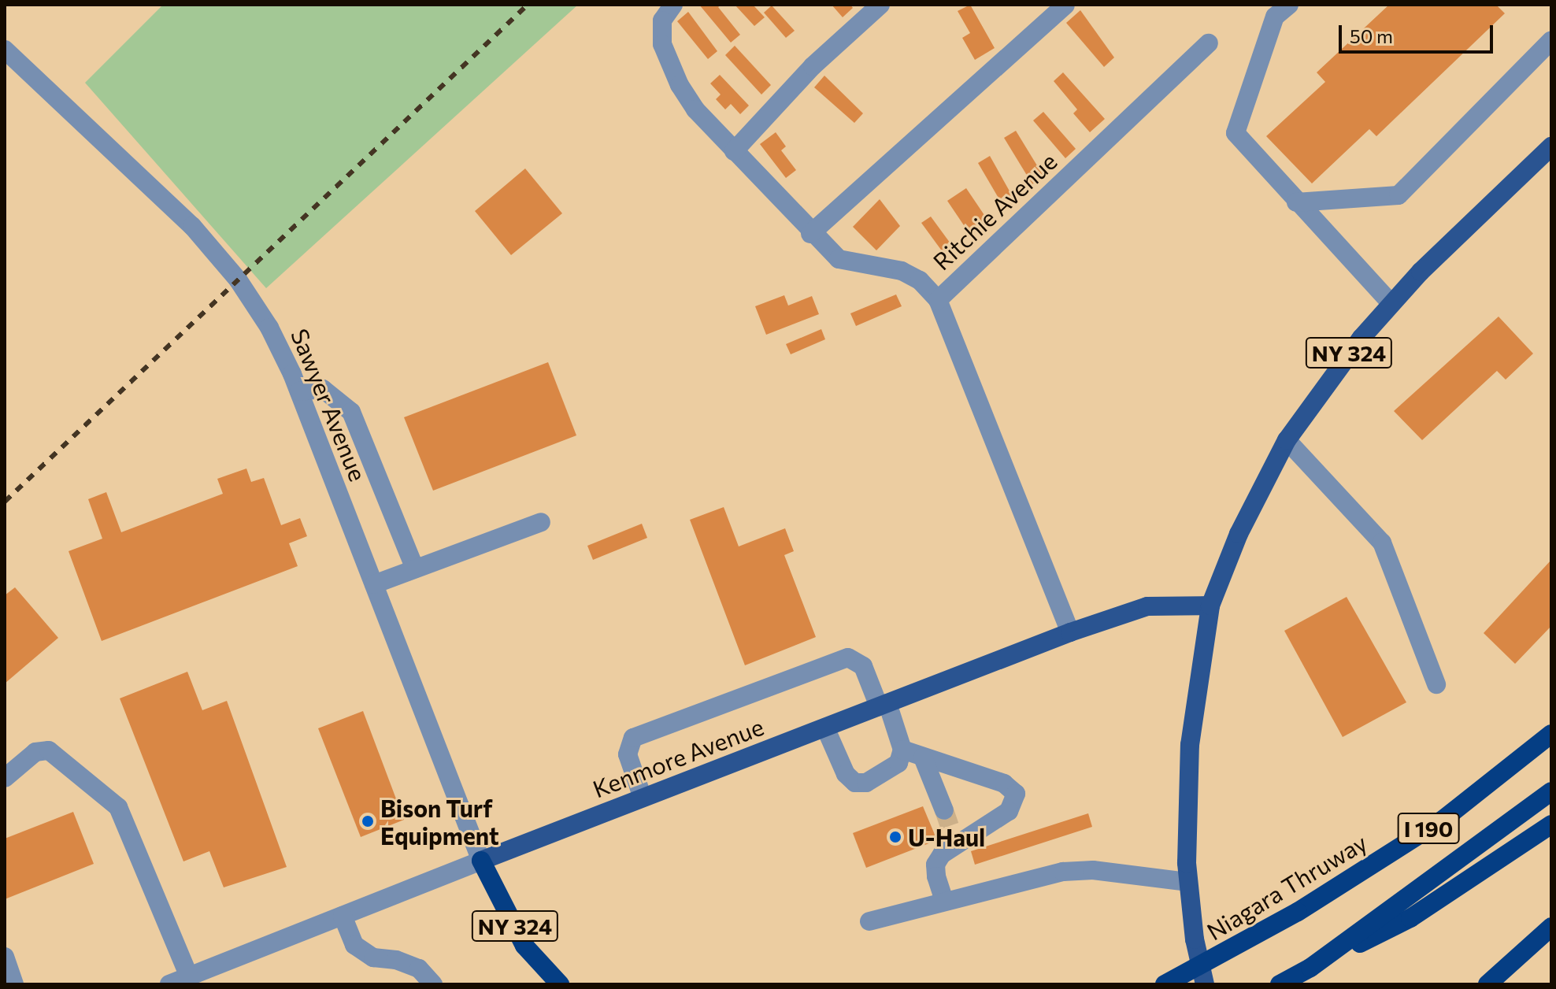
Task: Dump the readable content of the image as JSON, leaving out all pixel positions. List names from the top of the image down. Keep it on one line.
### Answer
{"streets":{"highway":["NY 324","I 190","Niagara Thruway"],"main road":["Kenmore Avenue"],"street":["Ritchie Avenue","Sawyer Avenue"]},"crossings":[["Ritchie Avenue","Kenmore Avenue"],["NY 324","Sawyer Avenue"],["NY 324","Kenmore Avenue"],["Sawyer Avenue","Kenmore Avenue"]],"places":["Bison Turf Equipment","U-Haul"],"scale_bar":"50 m"}
